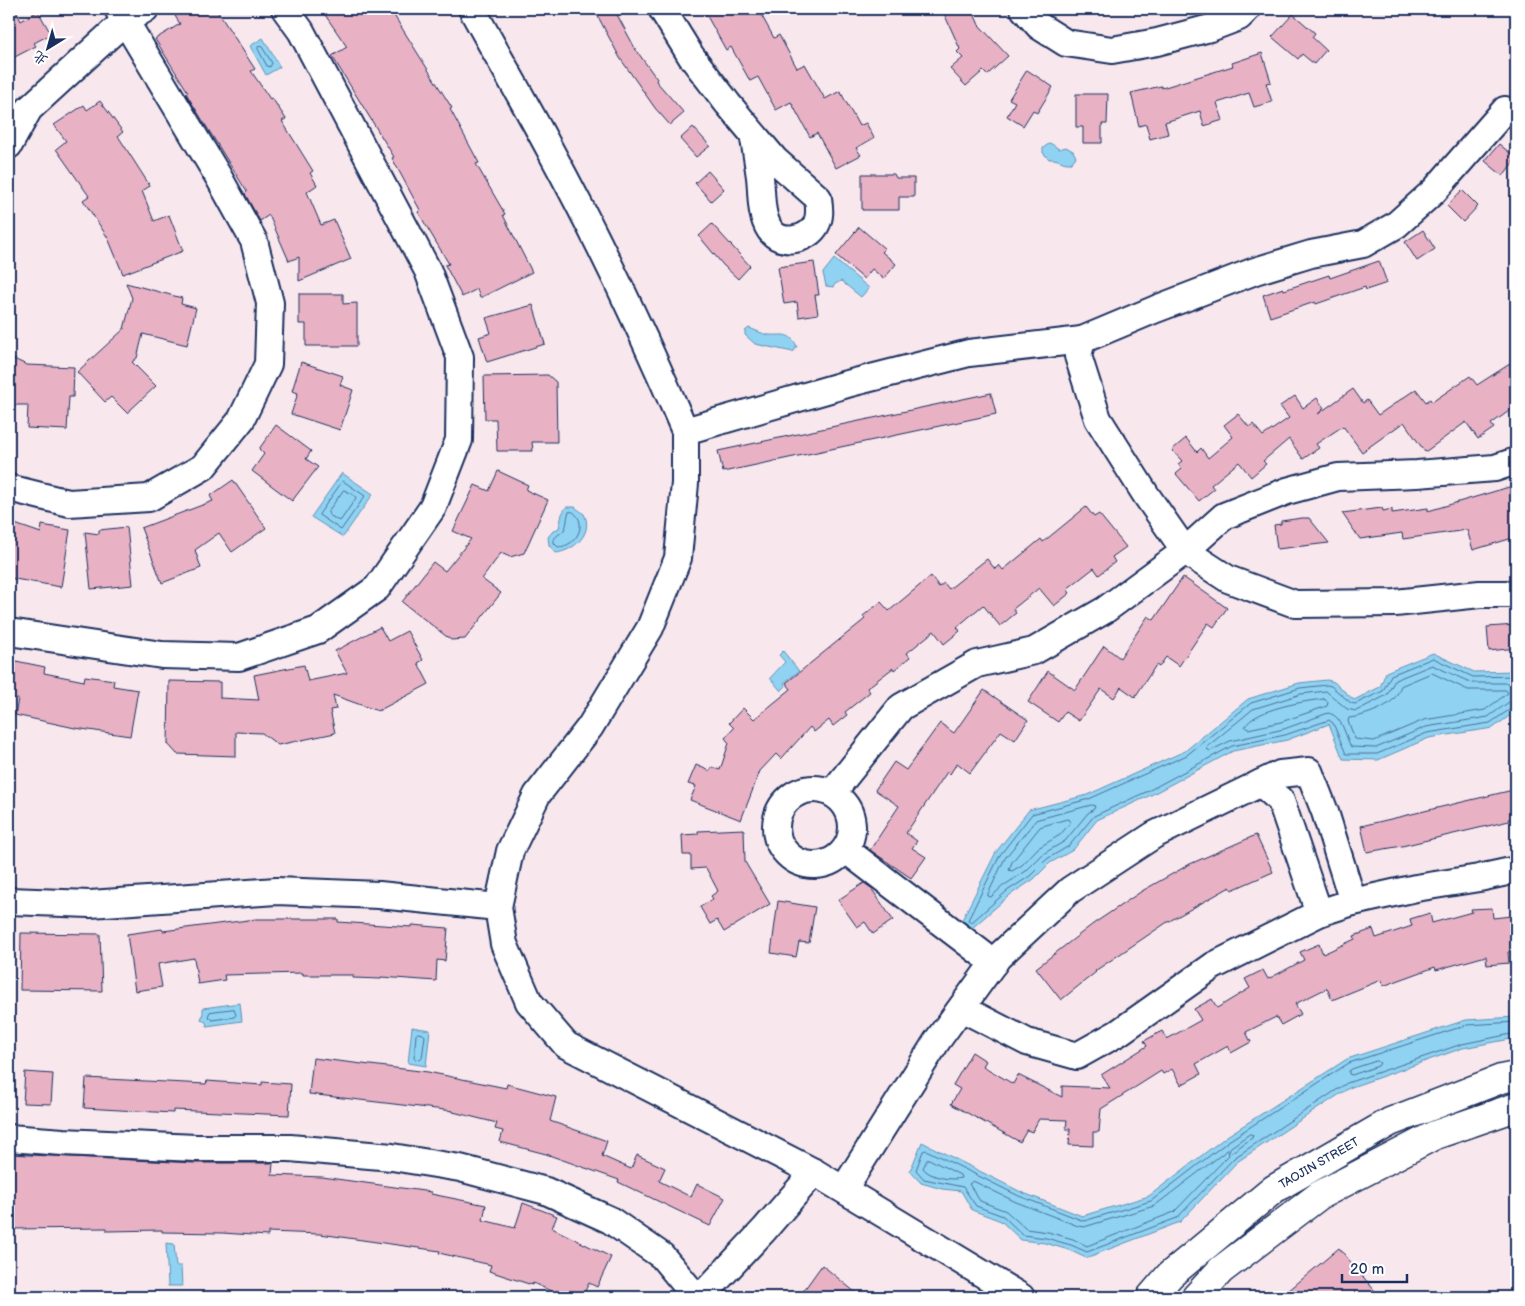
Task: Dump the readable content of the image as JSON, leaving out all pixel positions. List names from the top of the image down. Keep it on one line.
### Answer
{"streets":{"street":["TAOJIN STREET"]},"scale_bar":"20 m","north":"bottom left"}
